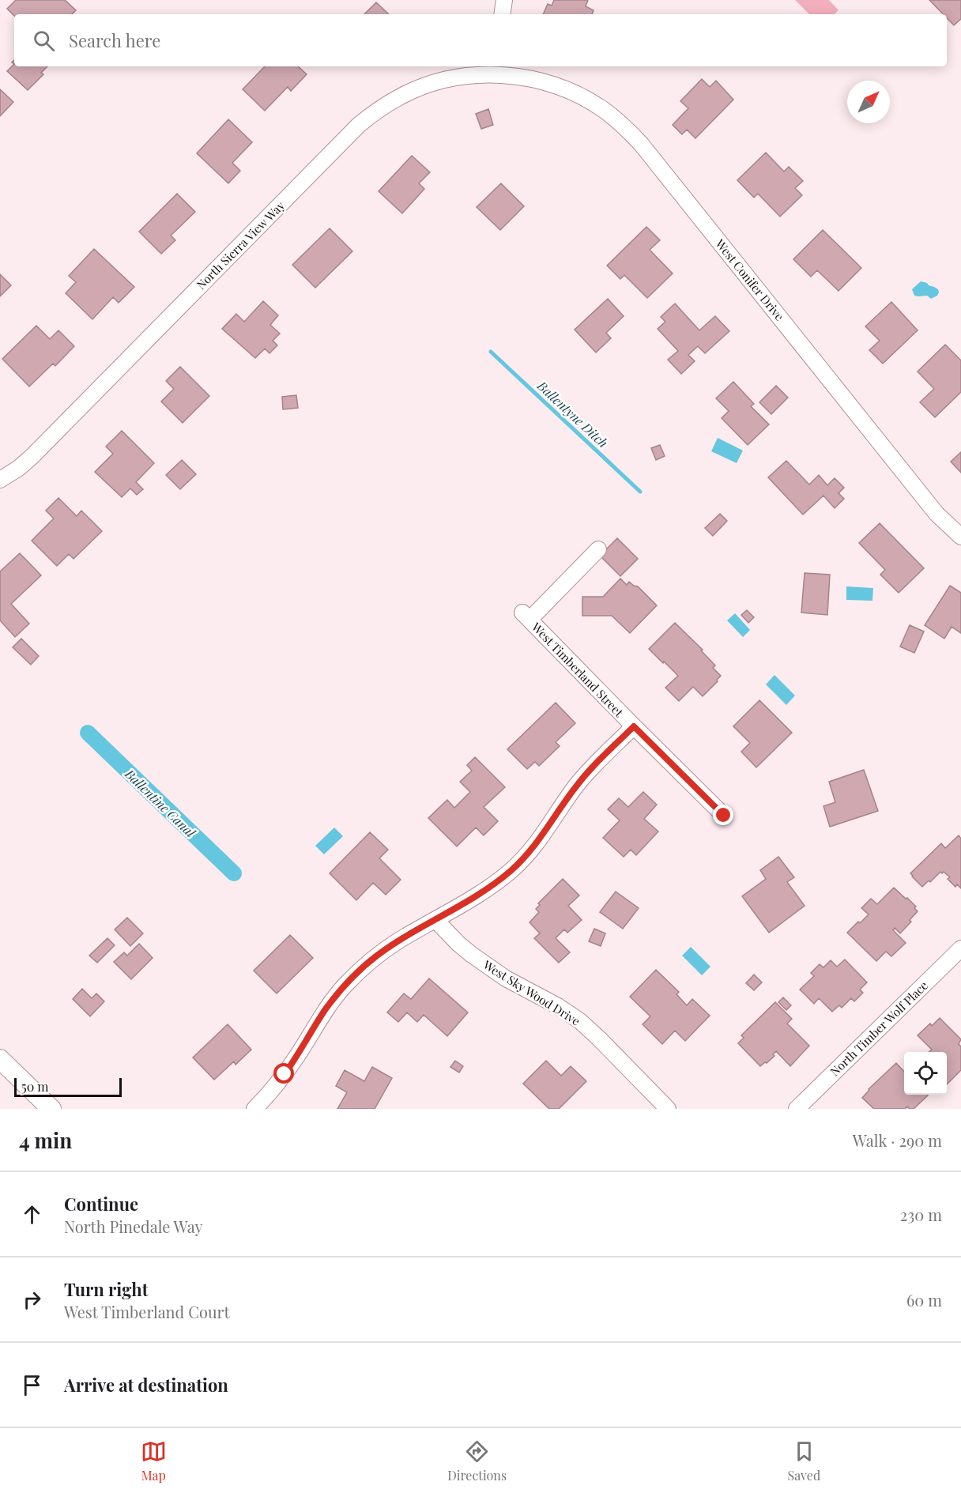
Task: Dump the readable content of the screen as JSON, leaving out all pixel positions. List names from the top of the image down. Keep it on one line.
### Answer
{"streets":{"street":["North Sierra View Way","West Conifer Drive","West Timberland Street","West Sky Wood Drive","North Timber Wolf Place"]},"crossings":[["North Sierra View Way","West Conifer Drive"]],"water":["Ballentyne Ditch","Ballentine Canal"],"scale_bar":"50 m","north":"top right","page":{"search":"Search here","scale":"50 m","heading":["4 min","Walk · 290 m"],"list":[["Continue","North Pinedale Way","230 m"],["Turn right","West Timberland Court","60 m"],"Arrive at destination"],"nav":["Map","Directions","Saved"]}}
